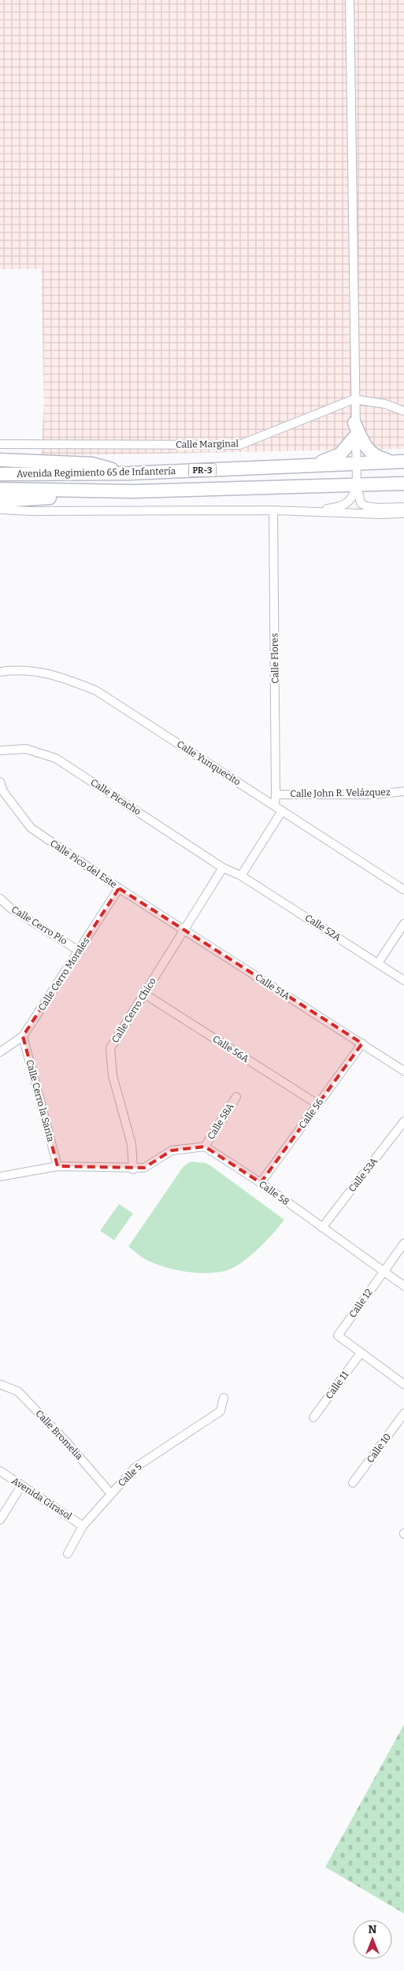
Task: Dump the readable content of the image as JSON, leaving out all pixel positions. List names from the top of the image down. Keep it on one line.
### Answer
{"streets":{"main road":["PR-3","Avenida Regimiento 65 de Infantería"],"street":["Calle Marginal","Calle Flores","Calle Yunquecito","Calle John R. Velázquez","Calle Picacho","Calle Pico del Este","Calle Cerro Pío","Calle 52A","Calle Cerro Morales","Calle 51A","Calle Cerro Chico","Calle 56A","Calle Cerro la Santa","Calle 56","Calle 58A","Calle 53A","Calle 58","Calle 12","Calle 11","Calle Bromelia","Calle 10","Calle 5","Avenida Girasol"]},"crossings":[["Calle Flores","Calle Yunquecito"],["Calle Flores","Calle John R. Velázquez"],["Calle Picacho","Calle 52A"],["Calle Picacho","Calle Cerro Chico"],["Calle Pico del Este","Calle Cerro Morales"],["Calle Pico del Este","Calle 51A"],["Calle Pico del Este","Calle Cerro Chico"],["Calle Cerro Pío","Calle Cerro Morales"],["Calle Cerro Morales","Calle Cerro la Santa"],["Calle 51A","Calle Cerro Chico"],["Calle 51A","Calle 56"],["Calle Cerro Chico","Calle 56A"],["Calle 56A","Calle 56"],["Calle 56","Calle 58"],["Calle 58A","Calle 58"],["Calle 53A","Calle 58"],["Calle 58","Calle 12"],["Calle 12","Calle 11"],["Calle Bromelia","Calle 5"],["Calle 5","Avenida Girasol"]],"north":"top"}
